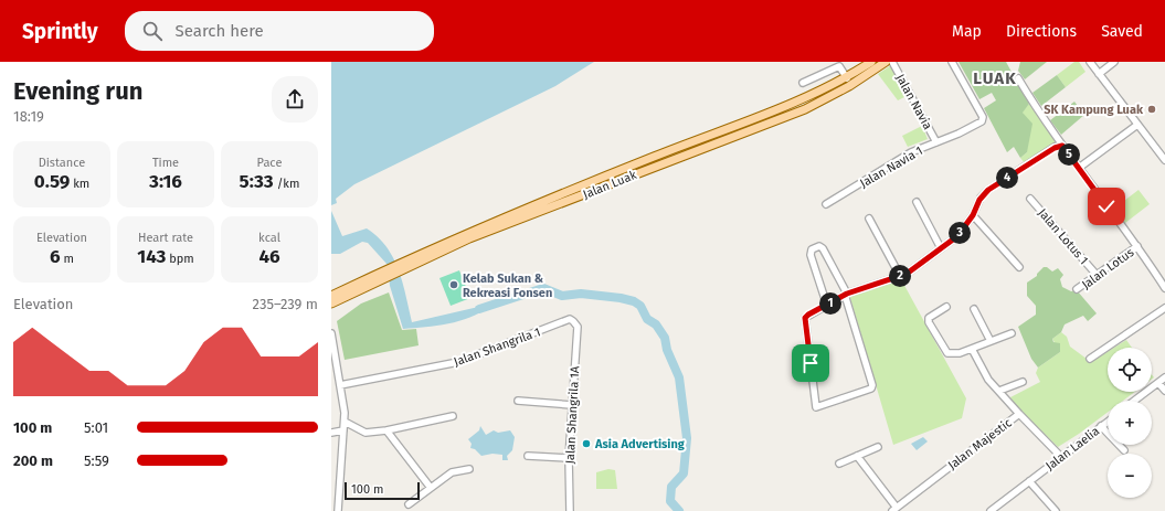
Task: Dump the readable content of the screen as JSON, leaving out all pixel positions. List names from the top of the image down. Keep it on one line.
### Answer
{"streets":{"main road":["Jalan Luak"],"street":["Jalan Navia","Jalan Navia 1","Jalan Lotus 1","Jalan Lotus","Jalan Shangrila 1","Jalan Shangrila 1A","Jalan Majestic","Jalan Laelia"]},"crossings":[["Jalan Navia","Jalan Navia 1"],["Jalan Lotus 1","Jalan Lotus"],["Jalan Shangrila 1","Jalan Shangrila 1A"],["Jalan Majestic","Jalan Laelia"]],"districts":["LUAK"],"places":["SK Kampung Luak","Kelab Sukan & Rekreasi Fonsen","Asia Advertising"],"scale_bar":"100 m","page":{"header":"Sprintly","search":"Search here","nav":["Map","Directions","Saved"],"heading":["Evening run","18:19"],"stats":[["Distance","0.59 km"],["Time","3:16"],["Pace","5:33 /km"],["Elevation","6 m"],["Heart rate","143 bpm"],["kcal","46"]],"pins":["5","4","3","2","1"],"chart":["Elevation","235–239 m"],"map_buttons":["+","−"],"list":[{"name":"100 m","note":"5:01"},{"name":"200 m","note":"5:59"}],"scale":"100 m"}}
